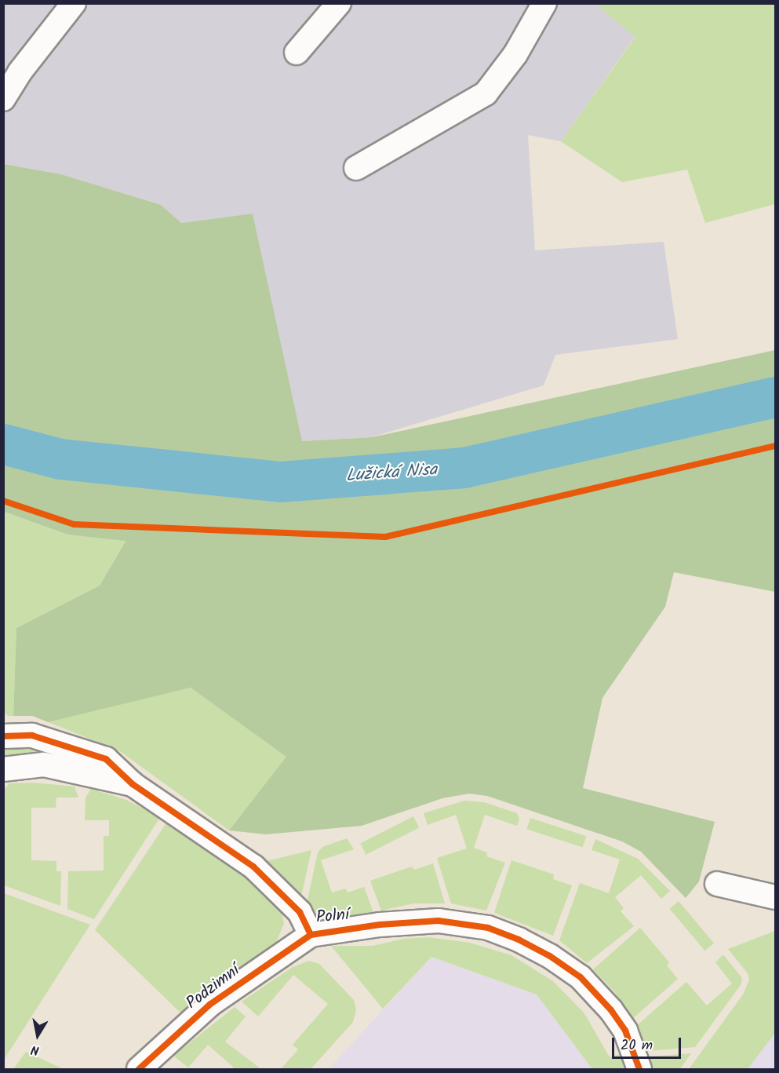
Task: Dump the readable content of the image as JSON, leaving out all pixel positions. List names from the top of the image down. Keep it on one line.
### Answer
{"streets":{"street":["Polní","Podzimní"]},"crossings":[["Polní","Podzimní"]],"water":["Lužická Nisa"],"scale_bar":"20 m","north":"bottom"}
